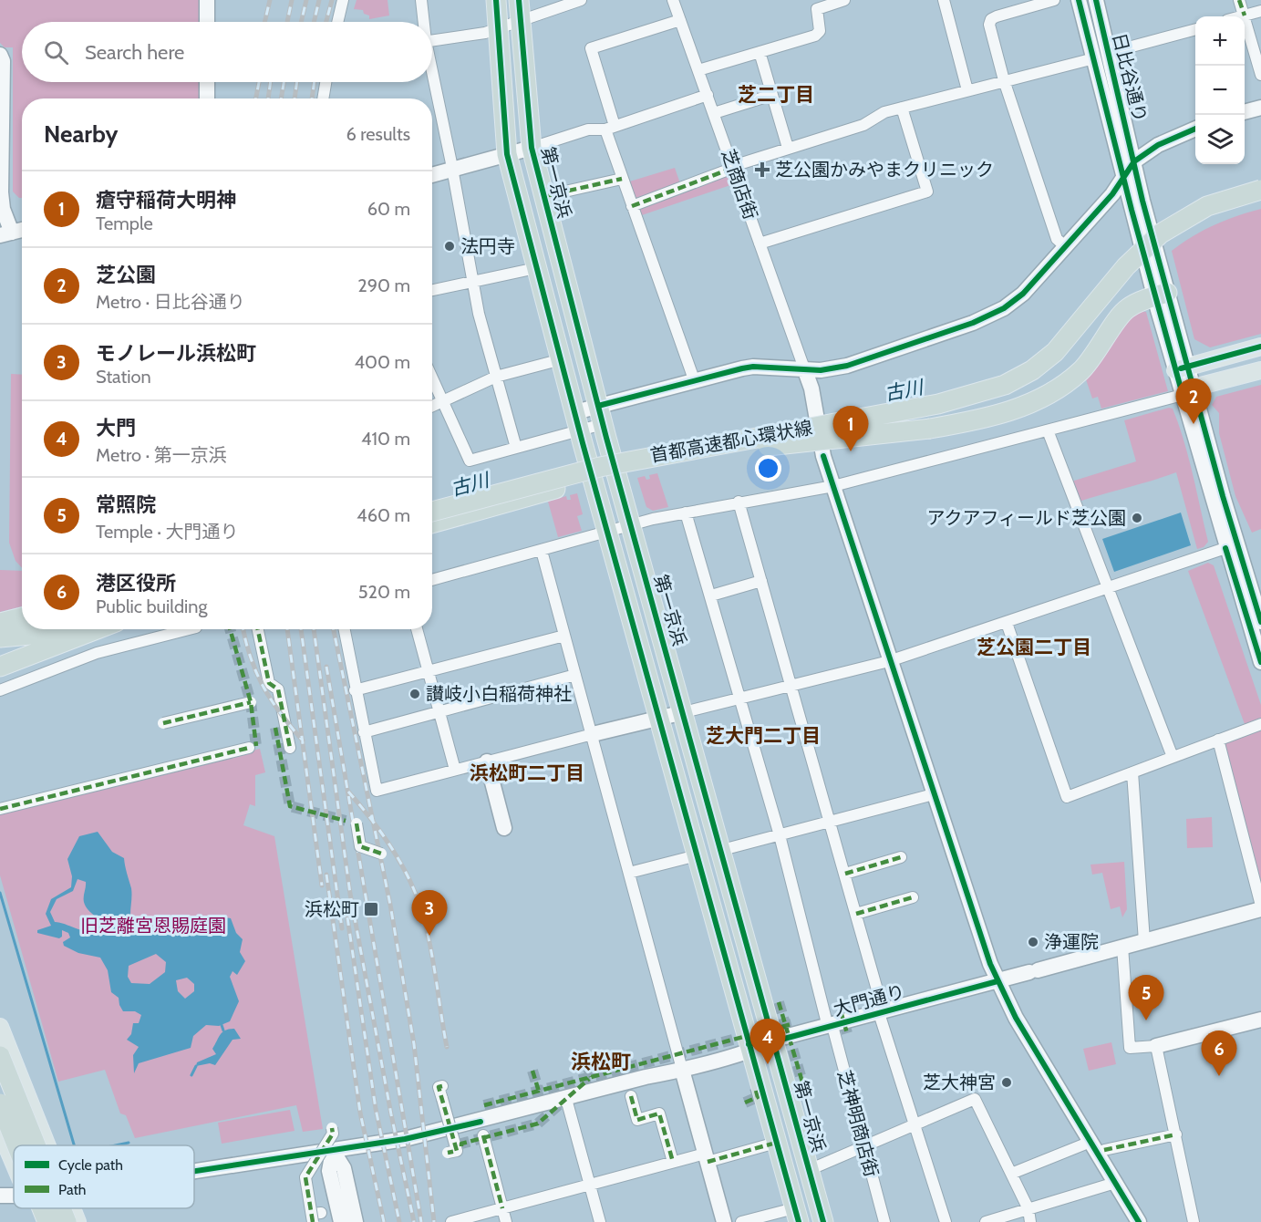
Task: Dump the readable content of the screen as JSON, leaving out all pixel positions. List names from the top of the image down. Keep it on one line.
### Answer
{"streets":{"highway":["第一京浜","首都高速都心環状線"],"street":["日比谷通り","芝商店街","大門通り","芝神明商店街"]},"crossings":[["第一京浜","大門通り"],["大門通り","芝神明商店街"]],"districts":["芝二丁目","芝公園二丁目","芝大門二丁目","浜松町二丁目","浜松町"],"water":["古川"],"parks":["旧芝離宮恩賜庭園"],"places":{"health":["芝公園かみやまクリニック"],"other":["法円寺","アクアフィールド芝公園","讃岐小白稲荷神社","浄運院","芝大神宮"],"transit":["浜松町"]},"legend":["Cycle path","Path"],"page":{"map_buttons":["+","−"],"search":"Search here","heading":["Nearby","6 results"],"list":[{"mark":"1","name":"瘡守稲荷大明神","note":"Temple","value":"60 m"},{"mark":"2","name":"芝公園","note":"Metro · 日比谷通り","value":"290 m"},{"mark":"3","name":"モノレール浜松町","note":"Station","value":"400 m"},{"mark":"4","name":"大門","note":"Metro · 第一京浜","value":"410 m"},{"mark":"5","name":"常照院","note":"Temple · 大門通り","value":"460 m"},{"mark":"6","name":"港区役所","note":"Public building","value":"520 m"}],"pins":["2","1","3","5","4","6"]}}
